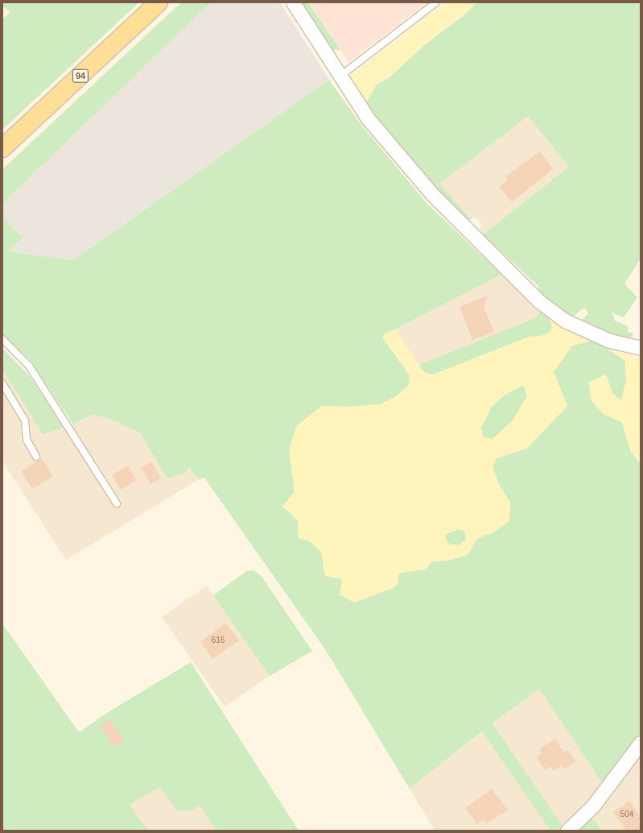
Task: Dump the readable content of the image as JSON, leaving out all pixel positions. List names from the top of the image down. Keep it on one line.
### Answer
{"streets":{"main road":["94"]},"house_numbers":["616","504"]}
